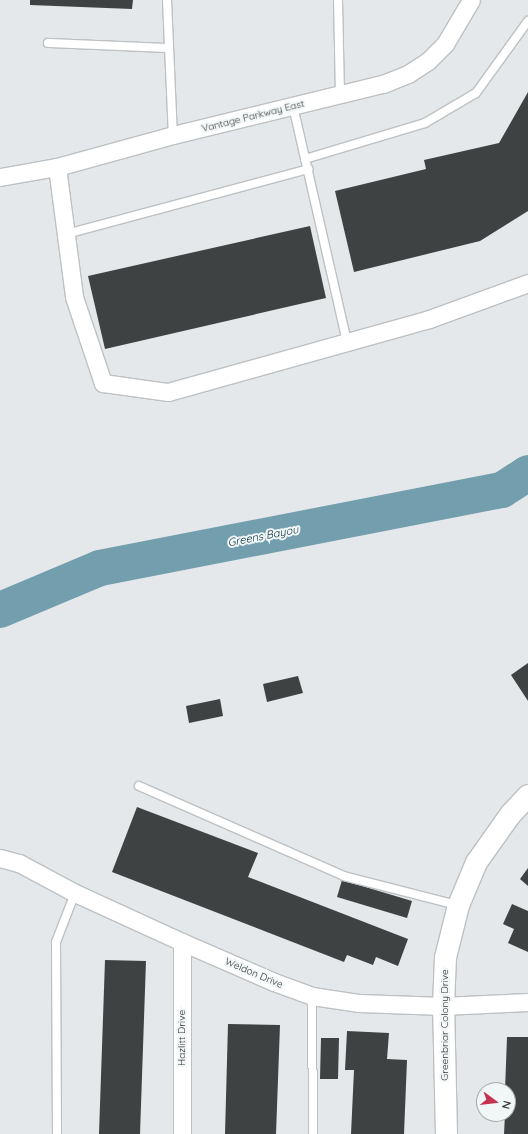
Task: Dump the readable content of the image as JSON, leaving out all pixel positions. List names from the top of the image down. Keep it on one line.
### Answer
{"streets":{"street":["Vantage Parkway East","Weldon Drive","Greenbriar Colony Drive","Hazlitt Drive"]},"crossings":[["Weldon Drive","Greenbriar Colony Drive"],["Weldon Drive","Hazlitt Drive"]],"water":["Greens Bayou"],"north":"right"}
